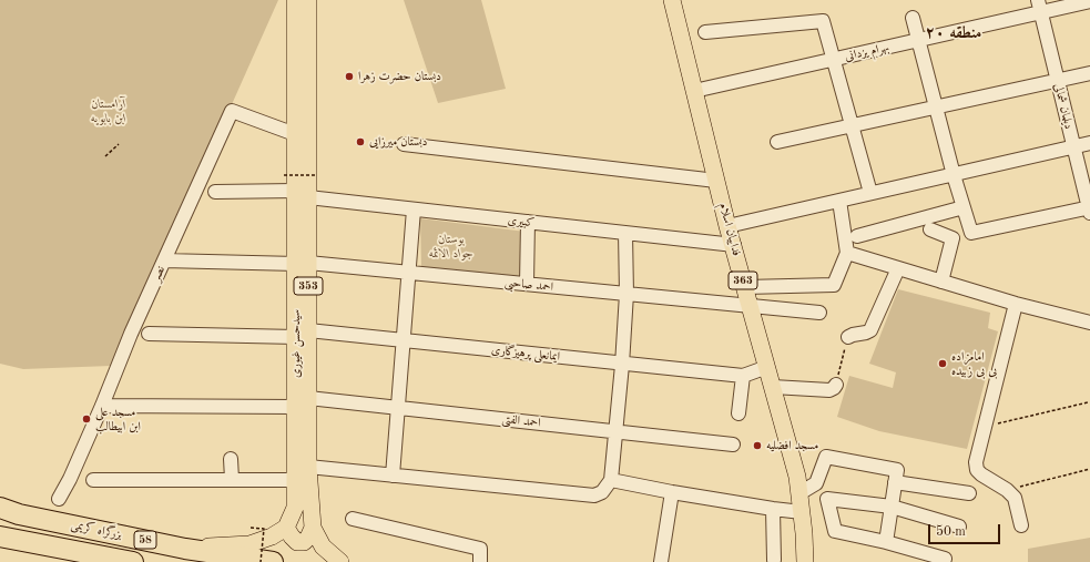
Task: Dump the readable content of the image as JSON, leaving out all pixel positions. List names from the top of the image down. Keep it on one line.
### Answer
{"streets":{"highway":["بزرگراه کریمی","58"],"main road":["فداییان اسلام","363","353","سیدحسن غیوری"],"street":["بهرام یزدانی","دیلمان شمالی","کبیری","نصر","احمد صاحبی","ایمانعلی پرهیزگاری","احمد الفتی"]},"crossings":[["بهرام یزدانی","دیلمان شمالی"],["بهرام یزدانی","فداییان اسلام"],["کبیری","فداییان اسلام"],["کبیری","سیدحسن غیوری"],["فداییان اسلام","احمد صاحبی"],["نصر","احمد صاحبی"],["نصر","سیدحسن غیوری"],["نصر","احمد الفتی"],["احمد صاحبی","سیدحسن غیوری"],["سیدحسن غیوری","ایمانعلی پرهیزگاری"],["سیدحسن غیوری","احمد الفتی"]],"districts":["منطقه ۲۰"],"parks":["آرامستان ابن بابویه","بوستان جواد الائمه"],"places":["دبستان حضرت زهرا","دبستان میرزایی","امامزاده بی بی زبیده","مسجد علی ابن ابیطالب","مسجد افضلیه"],"scale_bar":"50 m"}
